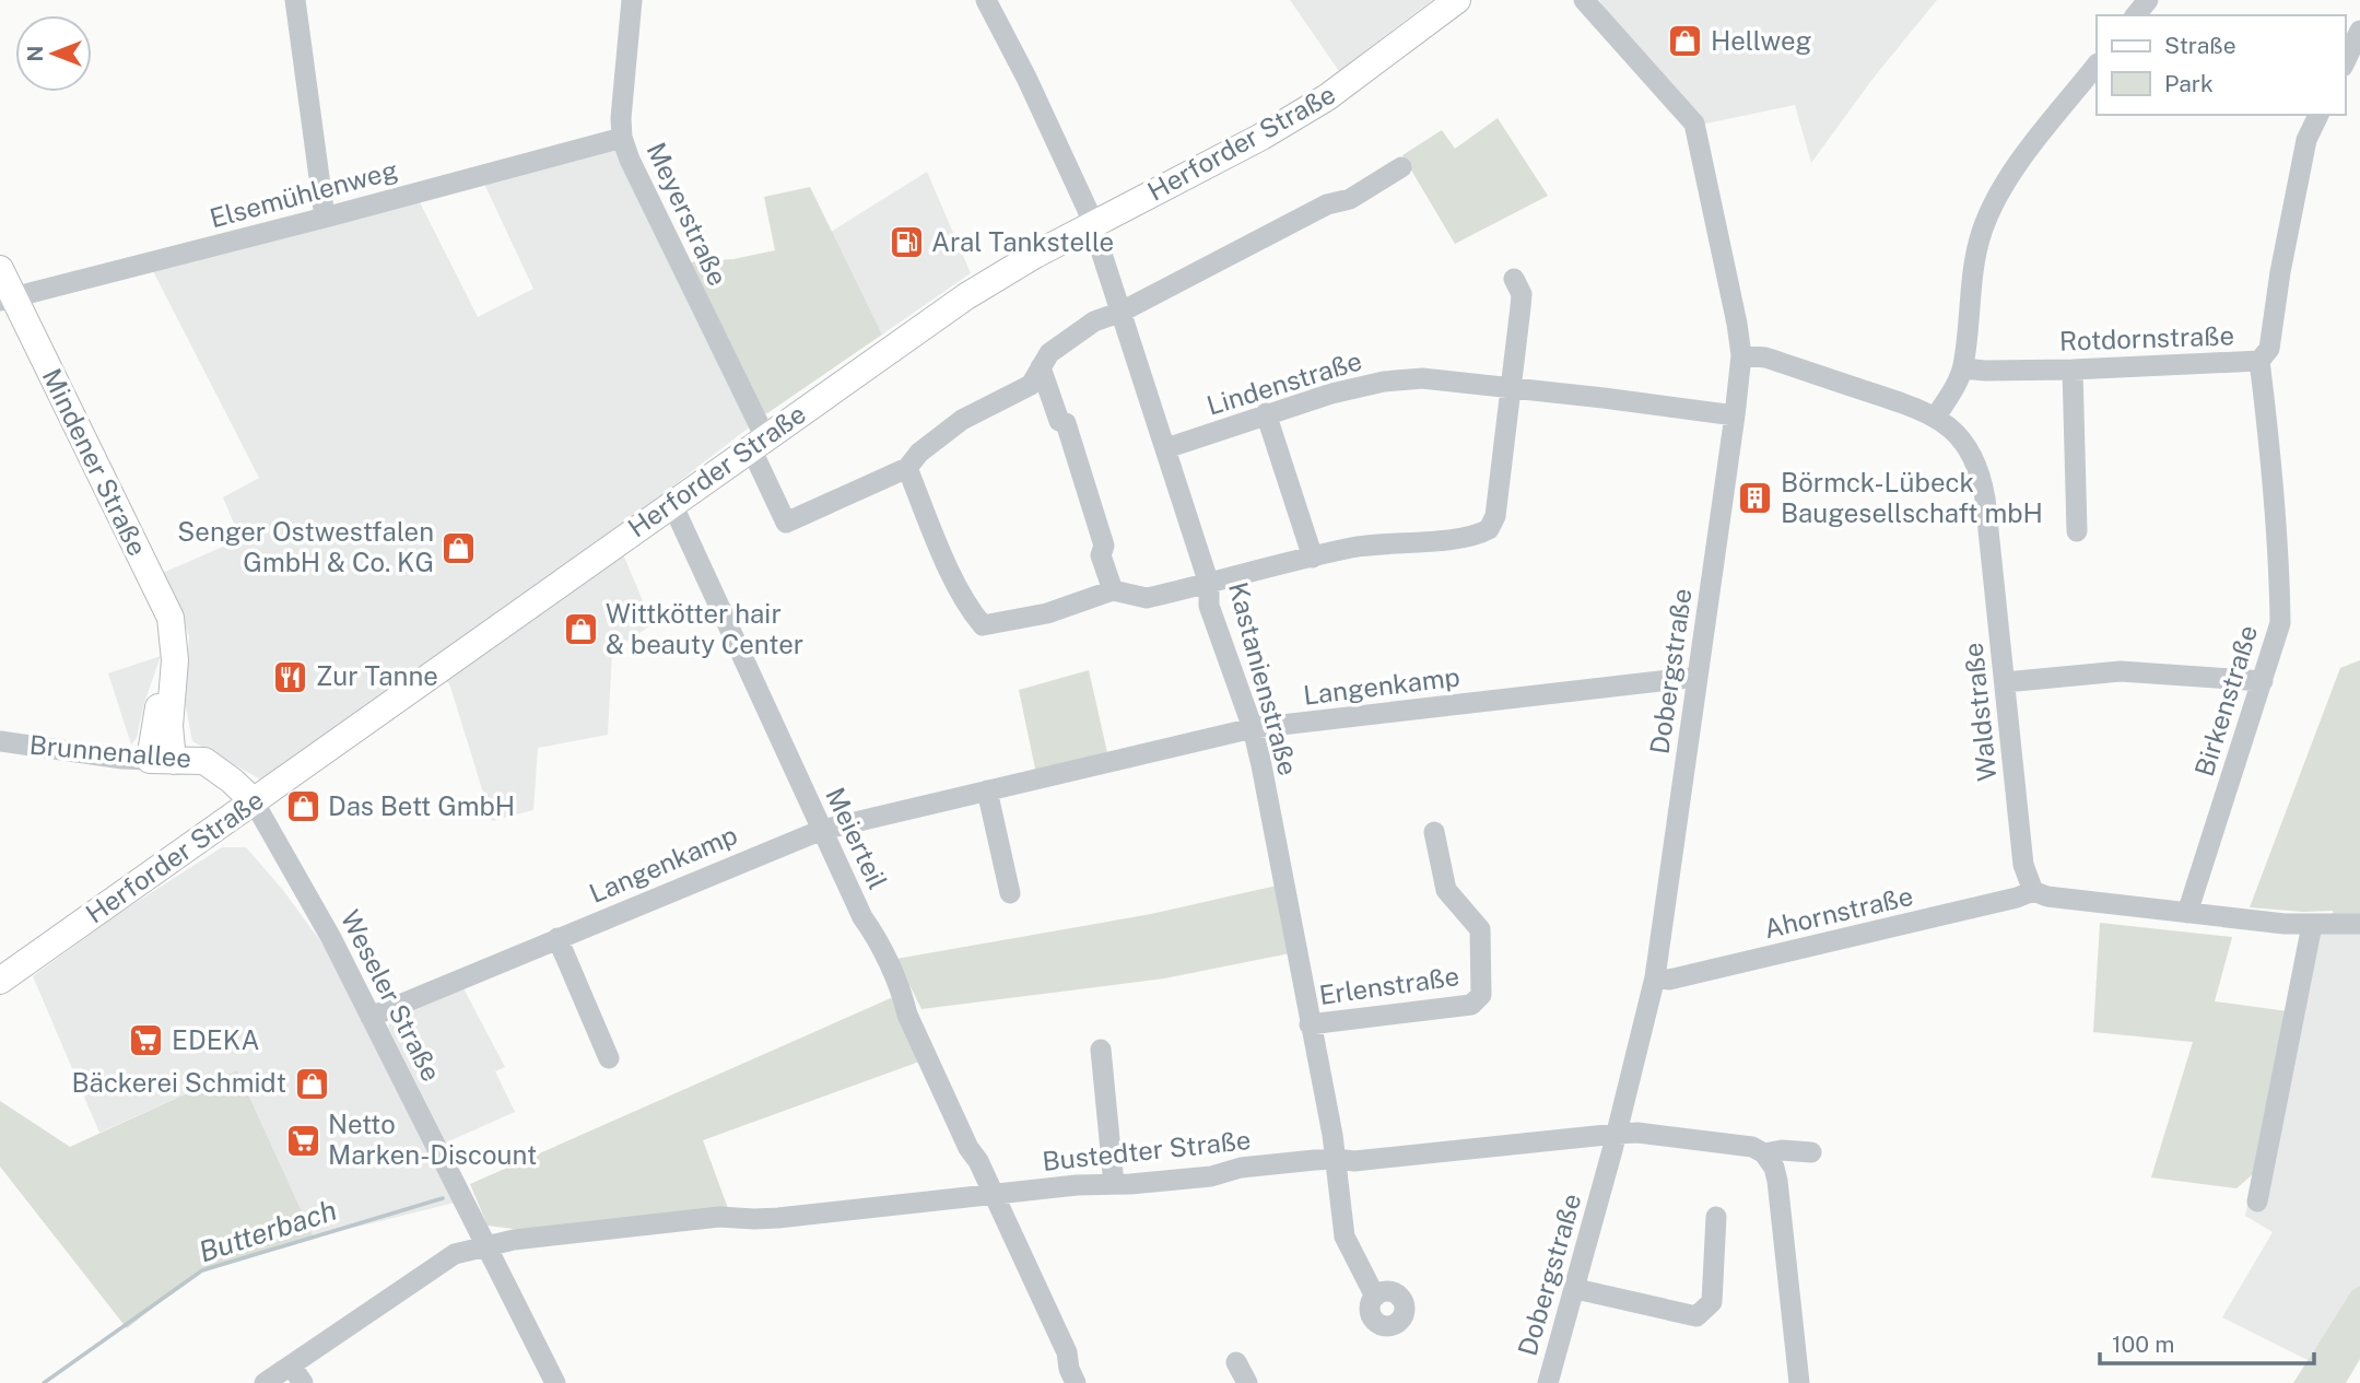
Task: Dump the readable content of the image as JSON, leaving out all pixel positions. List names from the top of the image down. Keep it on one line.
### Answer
{"streets":{"main road":["Herforder Straße","Mindener Straße","Brunnenallee"],"street":["Elsemühlenweg","Meyerstraße","Rotdornstraße","Lindenstraße","Dobergstraße","Kastanienstraße","Langenkamp","Birkenstraße","Waldstraße","Meierteil","Ahornstraße","Erlenstraße","Weseler Straße","Bustedter Straße"]},"crossings":[["Herforder Straße","Meyerstraße"],["Herforder Straße","Kastanienstraße"],["Herforder Straße","Brunnenallee"],["Herforder Straße","Meierteil"],["Herforder Straße","Weseler Straße"],["Elsemühlenweg","Meyerstraße"],["Elsemühlenweg","Mindener Straße"],["Rotdornstraße","Birkenstraße"],["Lindenstraße","Dobergstraße"],["Lindenstraße","Kastanienstraße"],["Mindener Straße","Brunnenallee"],["Dobergstraße","Langenkamp"],["Dobergstraße","Waldstraße"],["Dobergstraße","Ahornstraße"],["Dobergstraße","Bustedter Straße"],["Kastanienstraße","Langenkamp"],["Kastanienstraße","Erlenstraße"],["Kastanienstraße","Bustedter Straße"],["Langenkamp","Meierteil"],["Langenkamp","Weseler Straße"],["Waldstraße","Ahornstraße"],["Brunnenallee","Weseler Straße"],["Meierteil","Bustedter Straße"],["Weseler Straße","Bustedter Straße"]],"water":["Butterbach"],"places":{"shop":["Hellweg","Senger Ostwestfalen GmbH & Co. KG","Wittkötter hair & beauty Center","Das Bett GmbH","Bäckerei Schmidt"],"fuel station":["Aral Tankstelle"],"building":["Börmck-Lübeck Baugesellschaft mbH"],"restaurant":["Zur Tanne"],"supermarket":["EDEKA","Netto Marken-Discount"]},"legend":["Straße","Park"],"scale_bar":"100 m","north":"left"}
